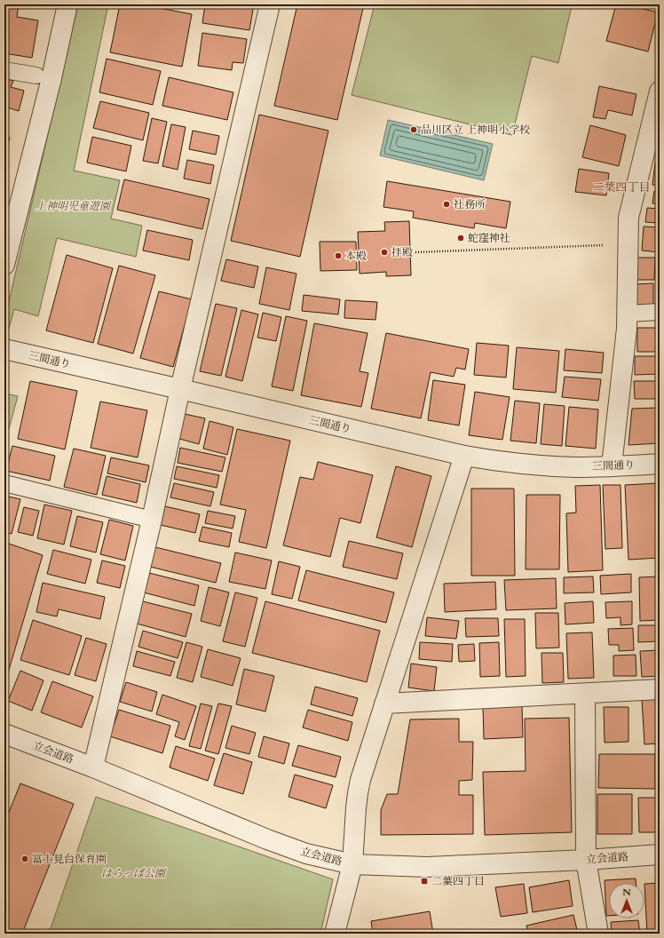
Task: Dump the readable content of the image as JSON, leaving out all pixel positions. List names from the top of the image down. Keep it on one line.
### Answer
{"streets":{"street":["三間通り","立会道路"]},"districts":["二葉四丁目"],"parks":["上神明児童遊園","はらっぱ公園"],"places":{"other":["品川区立 上神明小学校","社務所","蛇窪神社","拝殿","本殿","富士見台保育園"],"transit":["二葉四丁目"]},"north":"top"}
